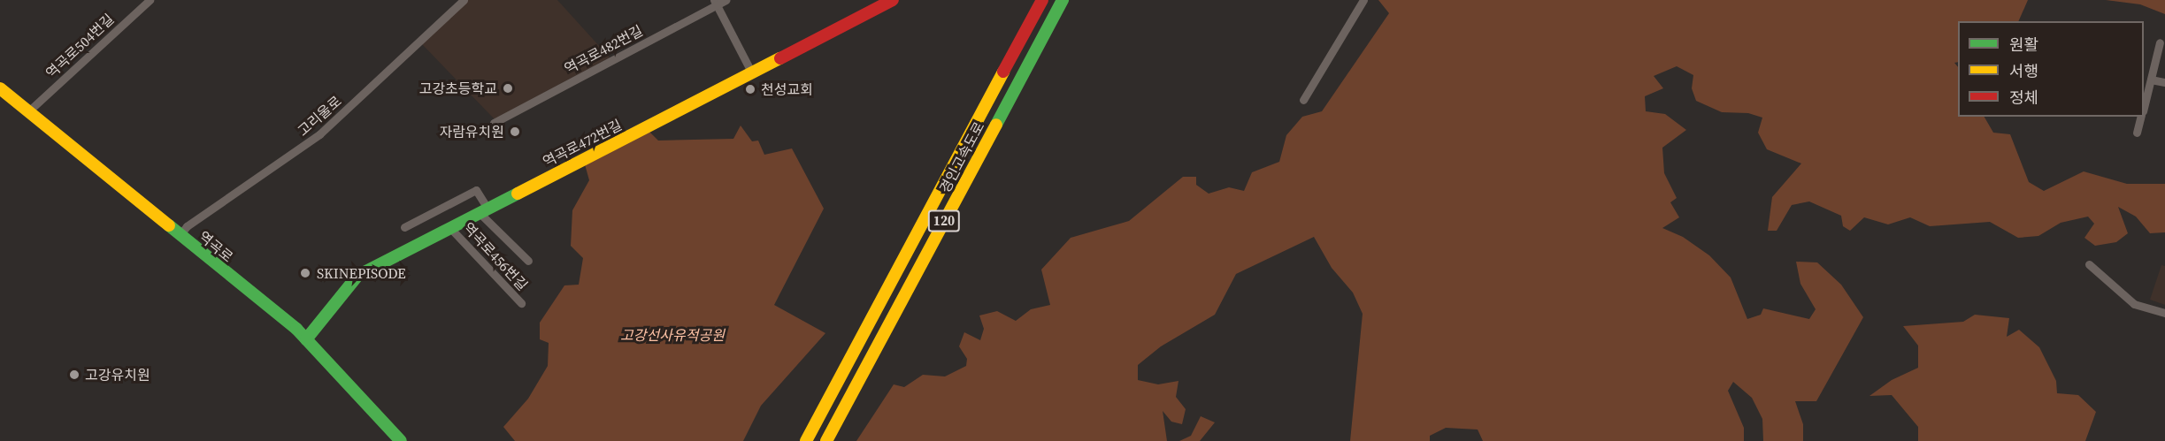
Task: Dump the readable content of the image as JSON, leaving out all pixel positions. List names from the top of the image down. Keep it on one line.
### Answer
{"streets":{"main road":["역곡로472번길","경인고속도로","120","역곡로"],"street":["역곡로504번길","역곡로482번길","고리울로","역곡로456번길"]},"crossings":[["역곡로504번길","역곡로"],["고리울로","역곡로"],["역곡로472번길","역곡로"],["역곡로472번길","역곡로456번길"]],"parks":["고강선사유적공원"],"places":["고강초등학교","천성교회","자람유치원","SKINEPISODE","고강유치원"],"legend":["원활","서행","정체"]}
